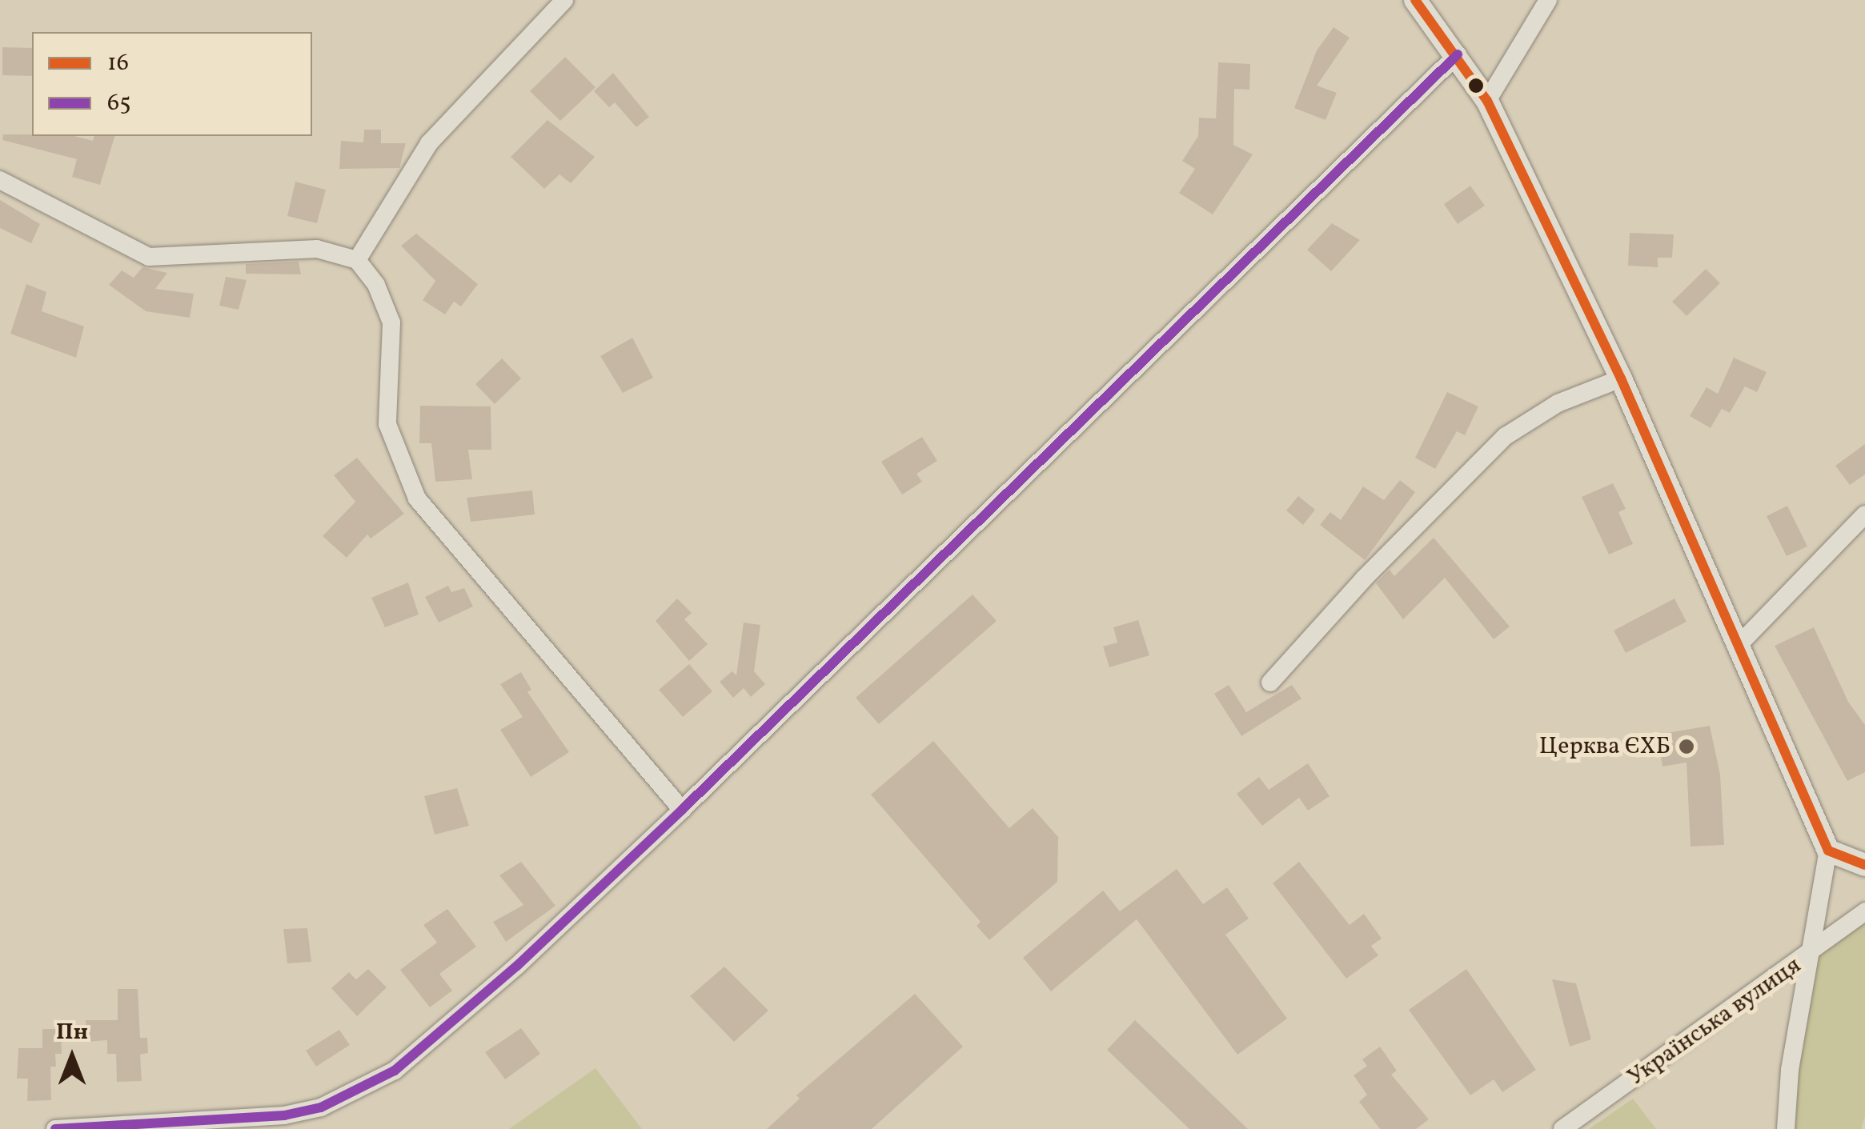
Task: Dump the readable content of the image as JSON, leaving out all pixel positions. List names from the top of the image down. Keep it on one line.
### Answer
{"streets":{"street":["Українська вулиця"]},"places":["Церква ЄХБ"],"lines":["transit line 16","transit line 65"],"legend":["16","65"],"north":"top"}
